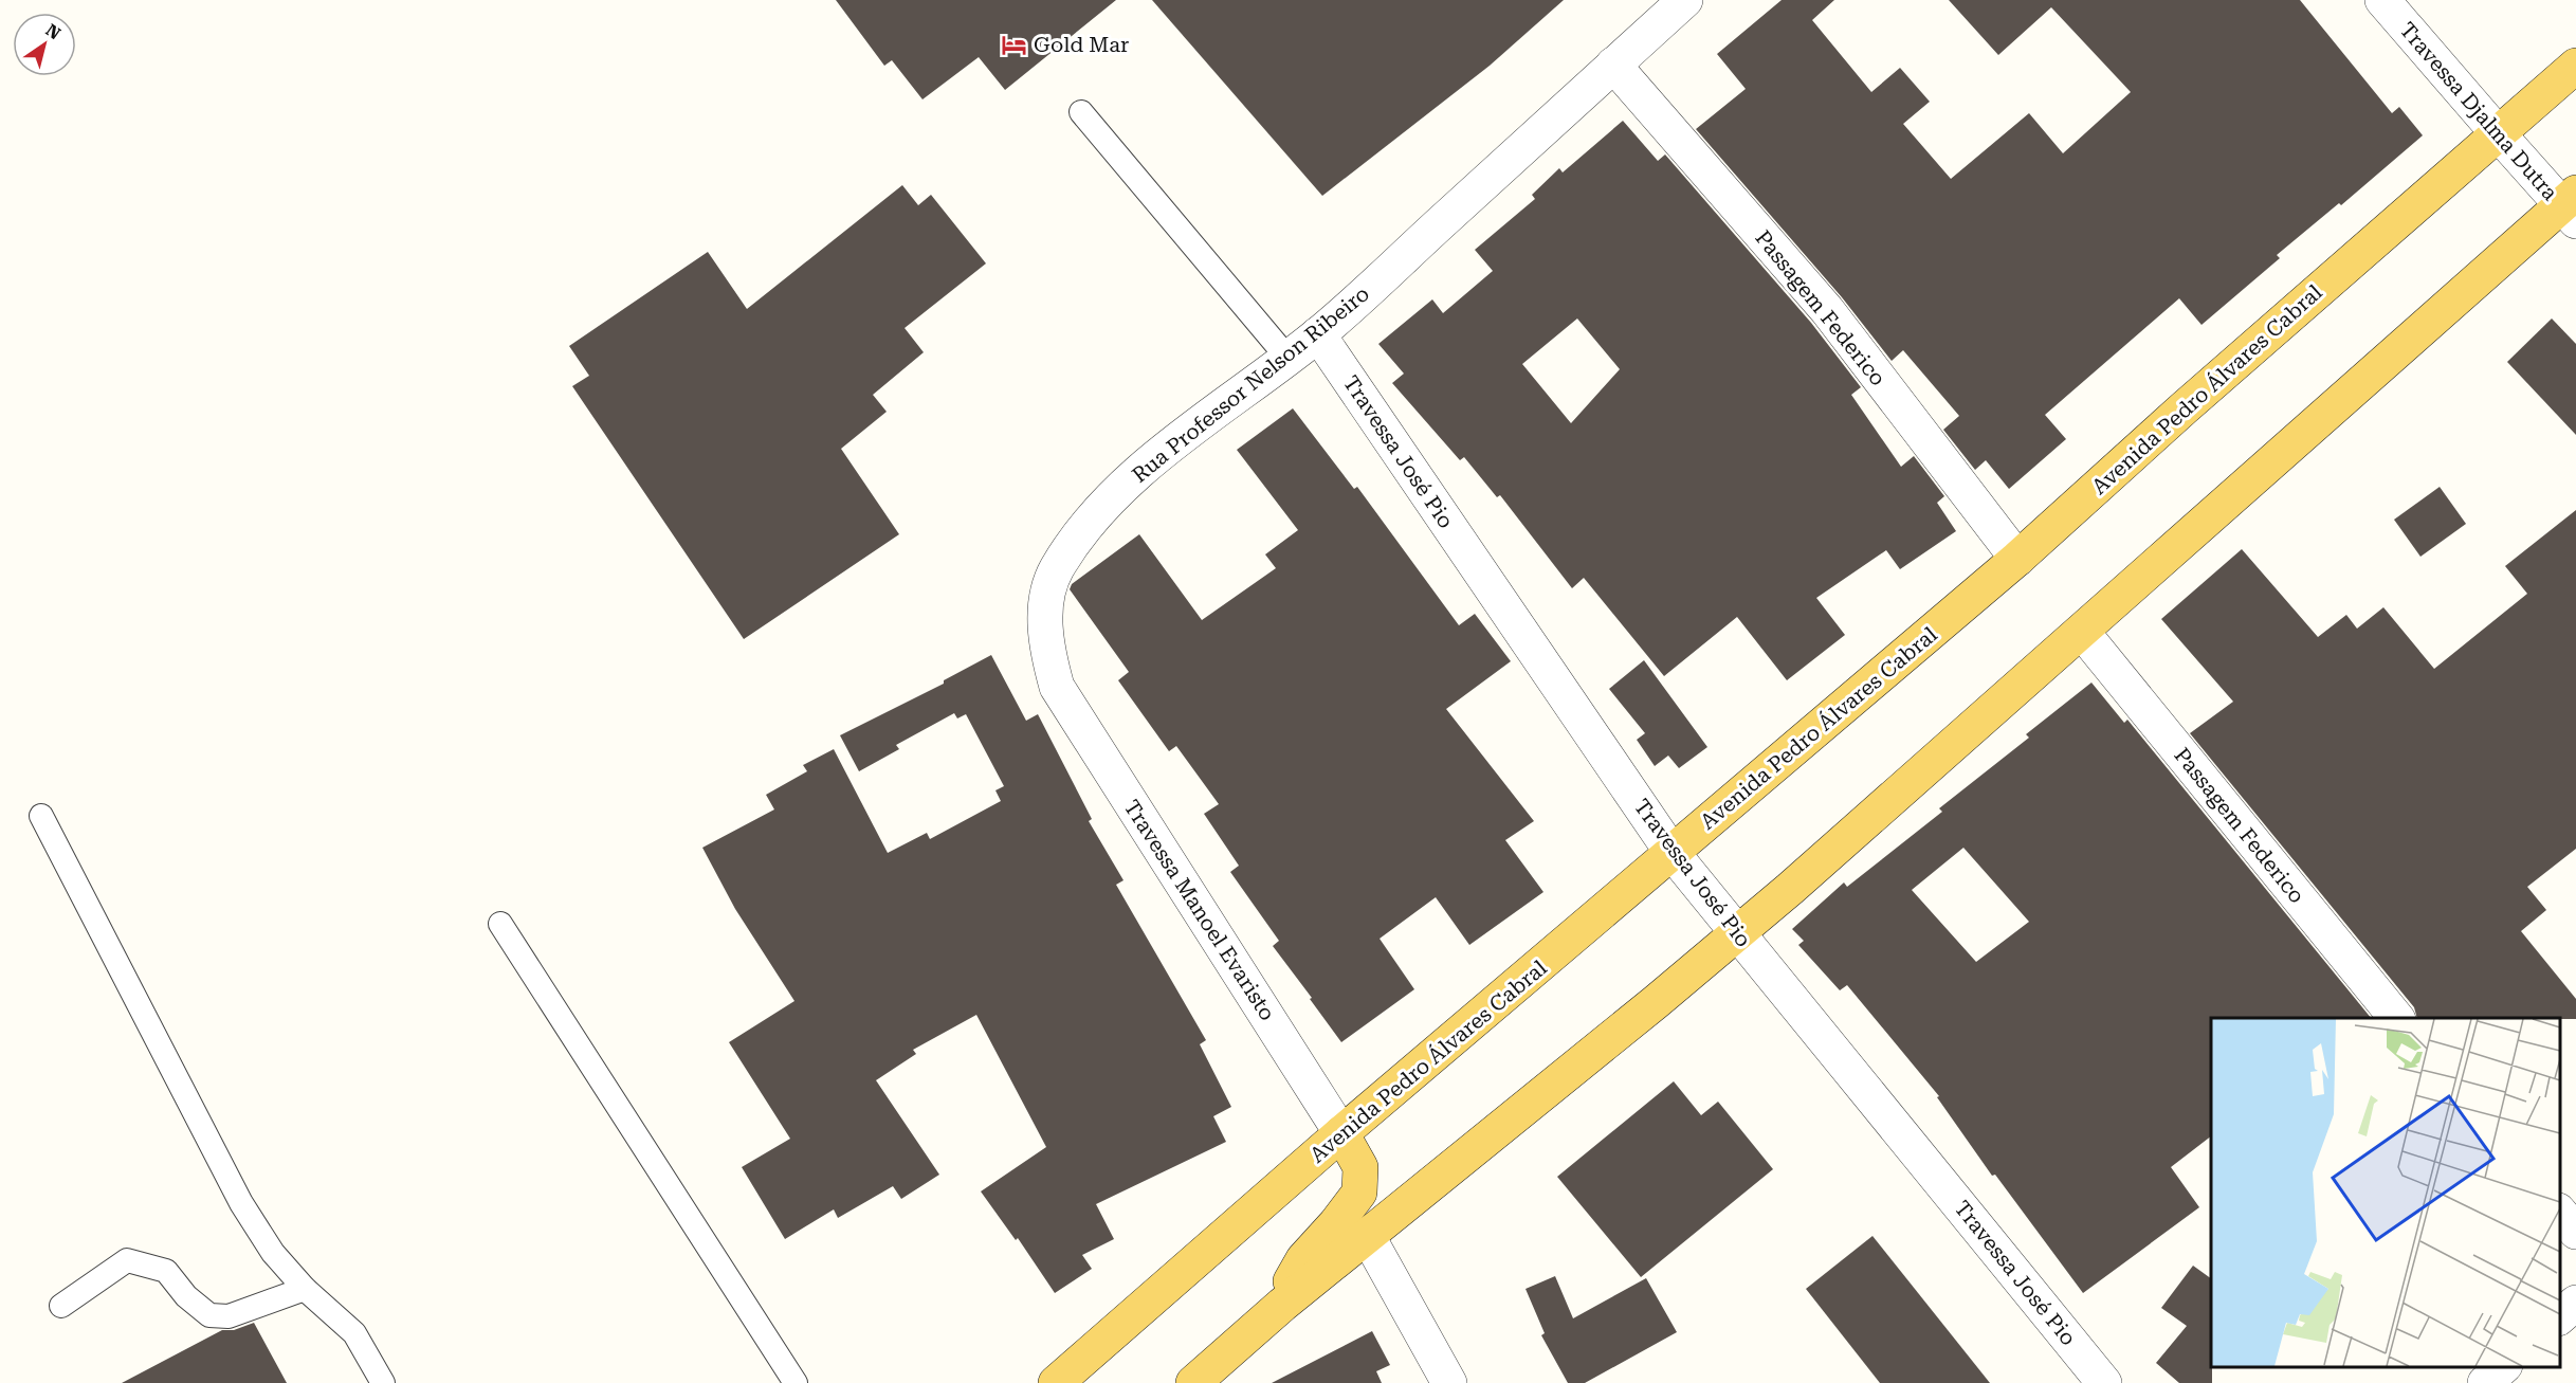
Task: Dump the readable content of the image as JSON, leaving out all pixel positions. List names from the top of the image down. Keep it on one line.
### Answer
{"streets":{"main road":["Avenida Pedro Álvares Cabral"],"street":["Travessa Djalma Dutra","Passagem Federico","Rua Professor Nelson Ribeiro","Travessa José Pio","Travessa Manoel Evaristo"]},"crossings":[["Travessa Djalma Dutra","Avenida Pedro Álvares Cabral"],["Passagem Federico","Rua Professor Nelson Ribeiro"],["Passagem Federico","Avenida Pedro Álvares Cabral"],["Rua Professor Nelson Ribeiro","Travessa José Pio"],["Rua Professor Nelson Ribeiro","Travessa Manoel Evaristo"],["Avenida Pedro Álvares Cabral","Travessa José Pio"],["Avenida Pedro Álvares Cabral","Travessa Manoel Evaristo"]],"places":{"hotel":["Gold Mar"]},"north":"top right"}
